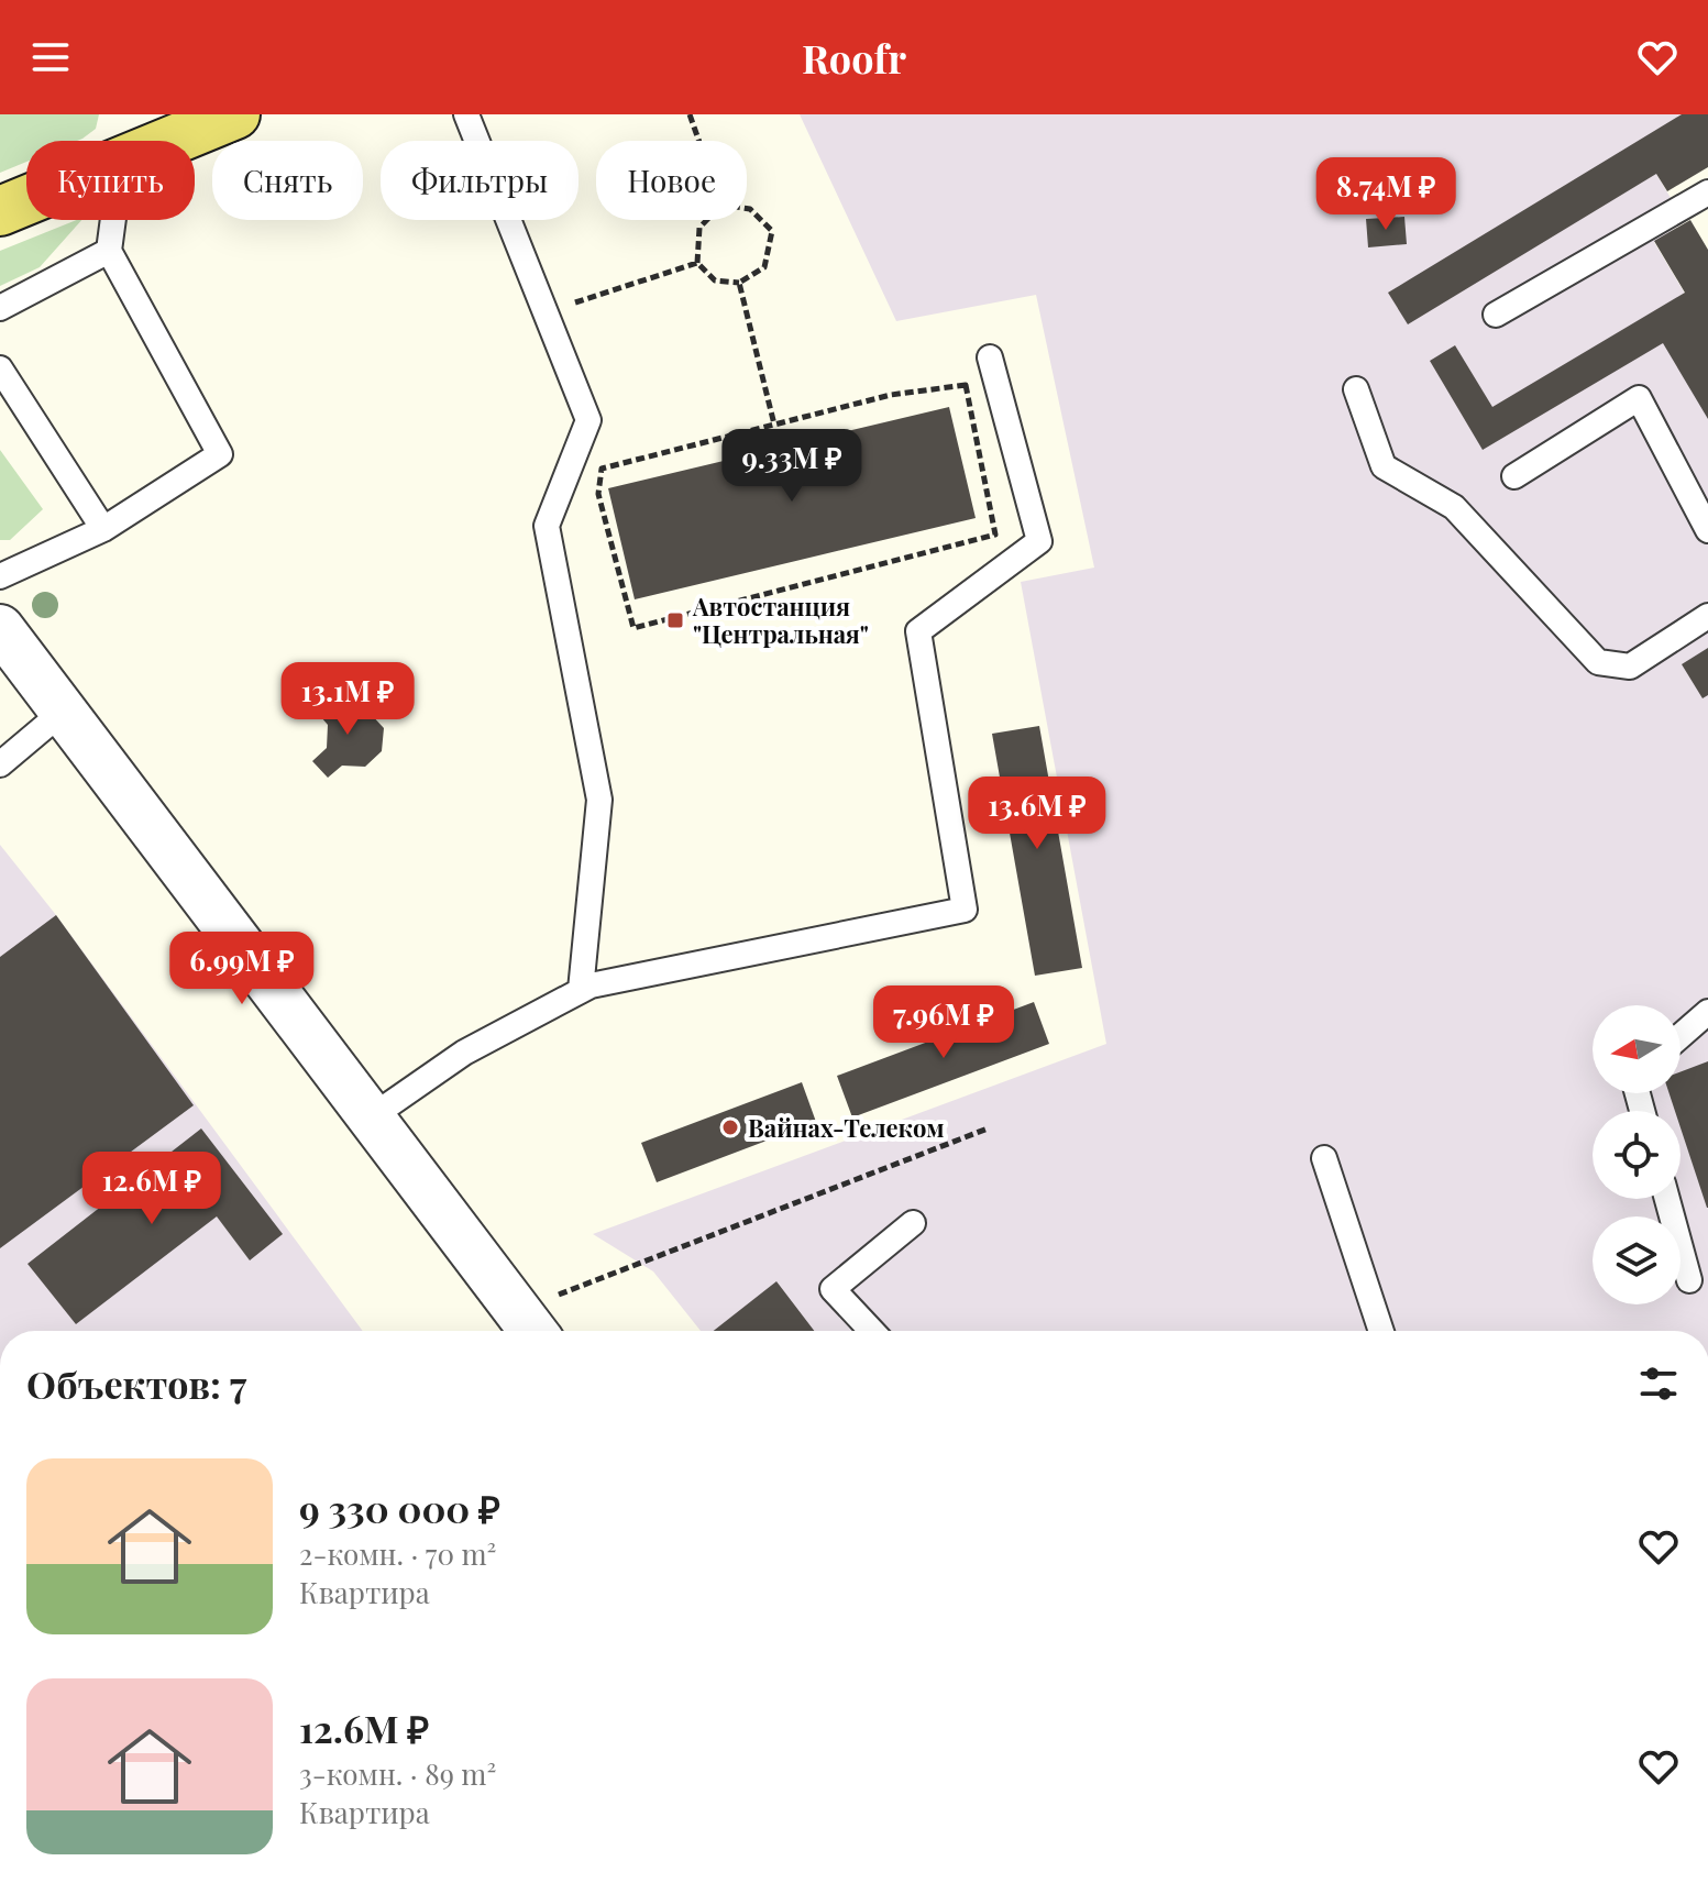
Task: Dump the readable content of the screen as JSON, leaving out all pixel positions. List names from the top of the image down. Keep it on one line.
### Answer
{"places":{"transit":["Автостанция \"Центральная\""],"other":["Вайнах-Телеком"]},"north":"left","page":{"header":"Roofr","chip":["Купить","Снять","Фильтры","Новое"],"price":["8.74M ₽","9.33M ₽","13.1M ₽","13.6M ₽","6.99M ₽","7.96M ₽","12.6M ₽"],"heading":"Объектов: 7","list":[{"name":"9 330 000 ₽","note":"2-комн. · 70 m² · Квартира"},{"name":"12.6M ₽","note":"3-комн. · 89 m² · Квартира"}]}}
